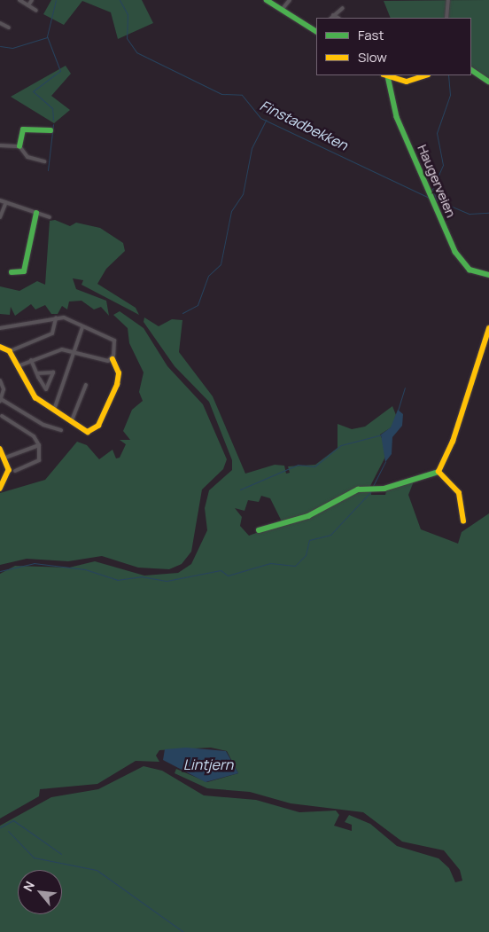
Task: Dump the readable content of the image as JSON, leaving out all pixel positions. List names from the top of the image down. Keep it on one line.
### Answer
{"streets":{"street":["Haugerveien"]},"water":["Finstadbekken","Lintjern"],"legend":["Fast","Slow"],"north":"top left"}
